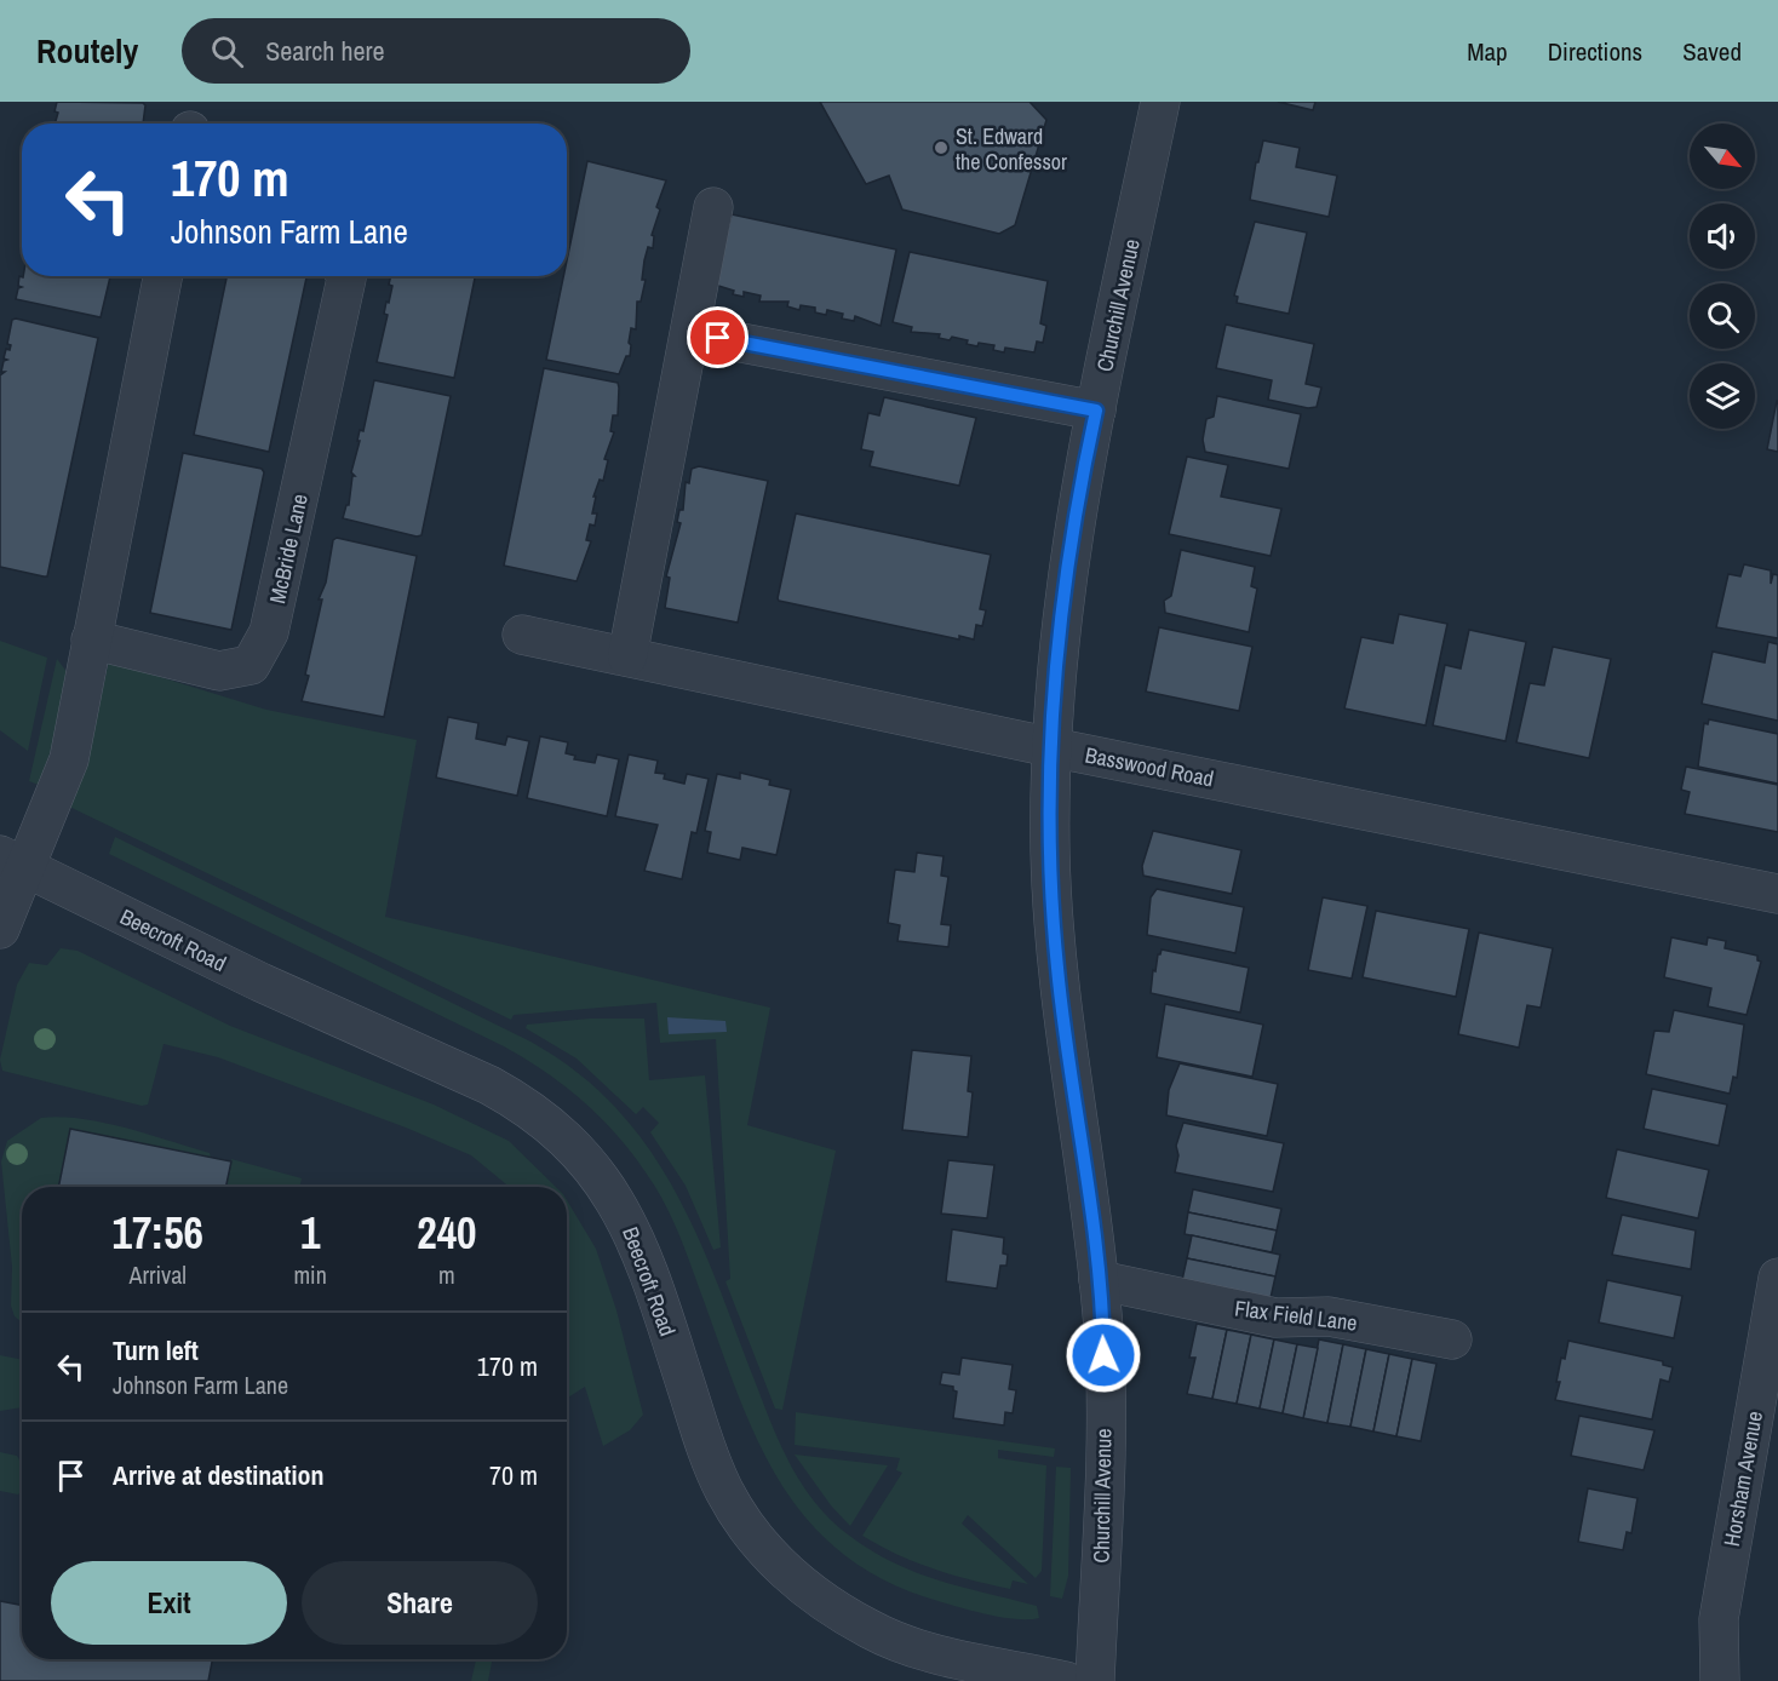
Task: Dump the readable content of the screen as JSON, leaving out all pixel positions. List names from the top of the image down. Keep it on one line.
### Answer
{"streets":{"street":["Churchill Avenue","McBride Lane","Basswood Road","Beecroft Road","Flax Field Lane","Horsham Avenue"]},"crossings":[["Churchill Avenue","Basswood Road"],["Churchill Avenue","Flax Field Lane"]],"places":["St. Edward the Confessor"],"north":"bottom right","page":{"header":"Routely","search":"Search here","nav":["Map","Directions","Saved"],"turn":["170 m","Johnson Farm Lane"],"eta":["17:56","Arrival","1","min","240","m"],"list":[{"name":"Turn left","note":"Johnson Farm Lane","value":"170 m"},{"name":"Arrive at destination","value":"70 m"}],"buttons":["Exit","Share"]}}
